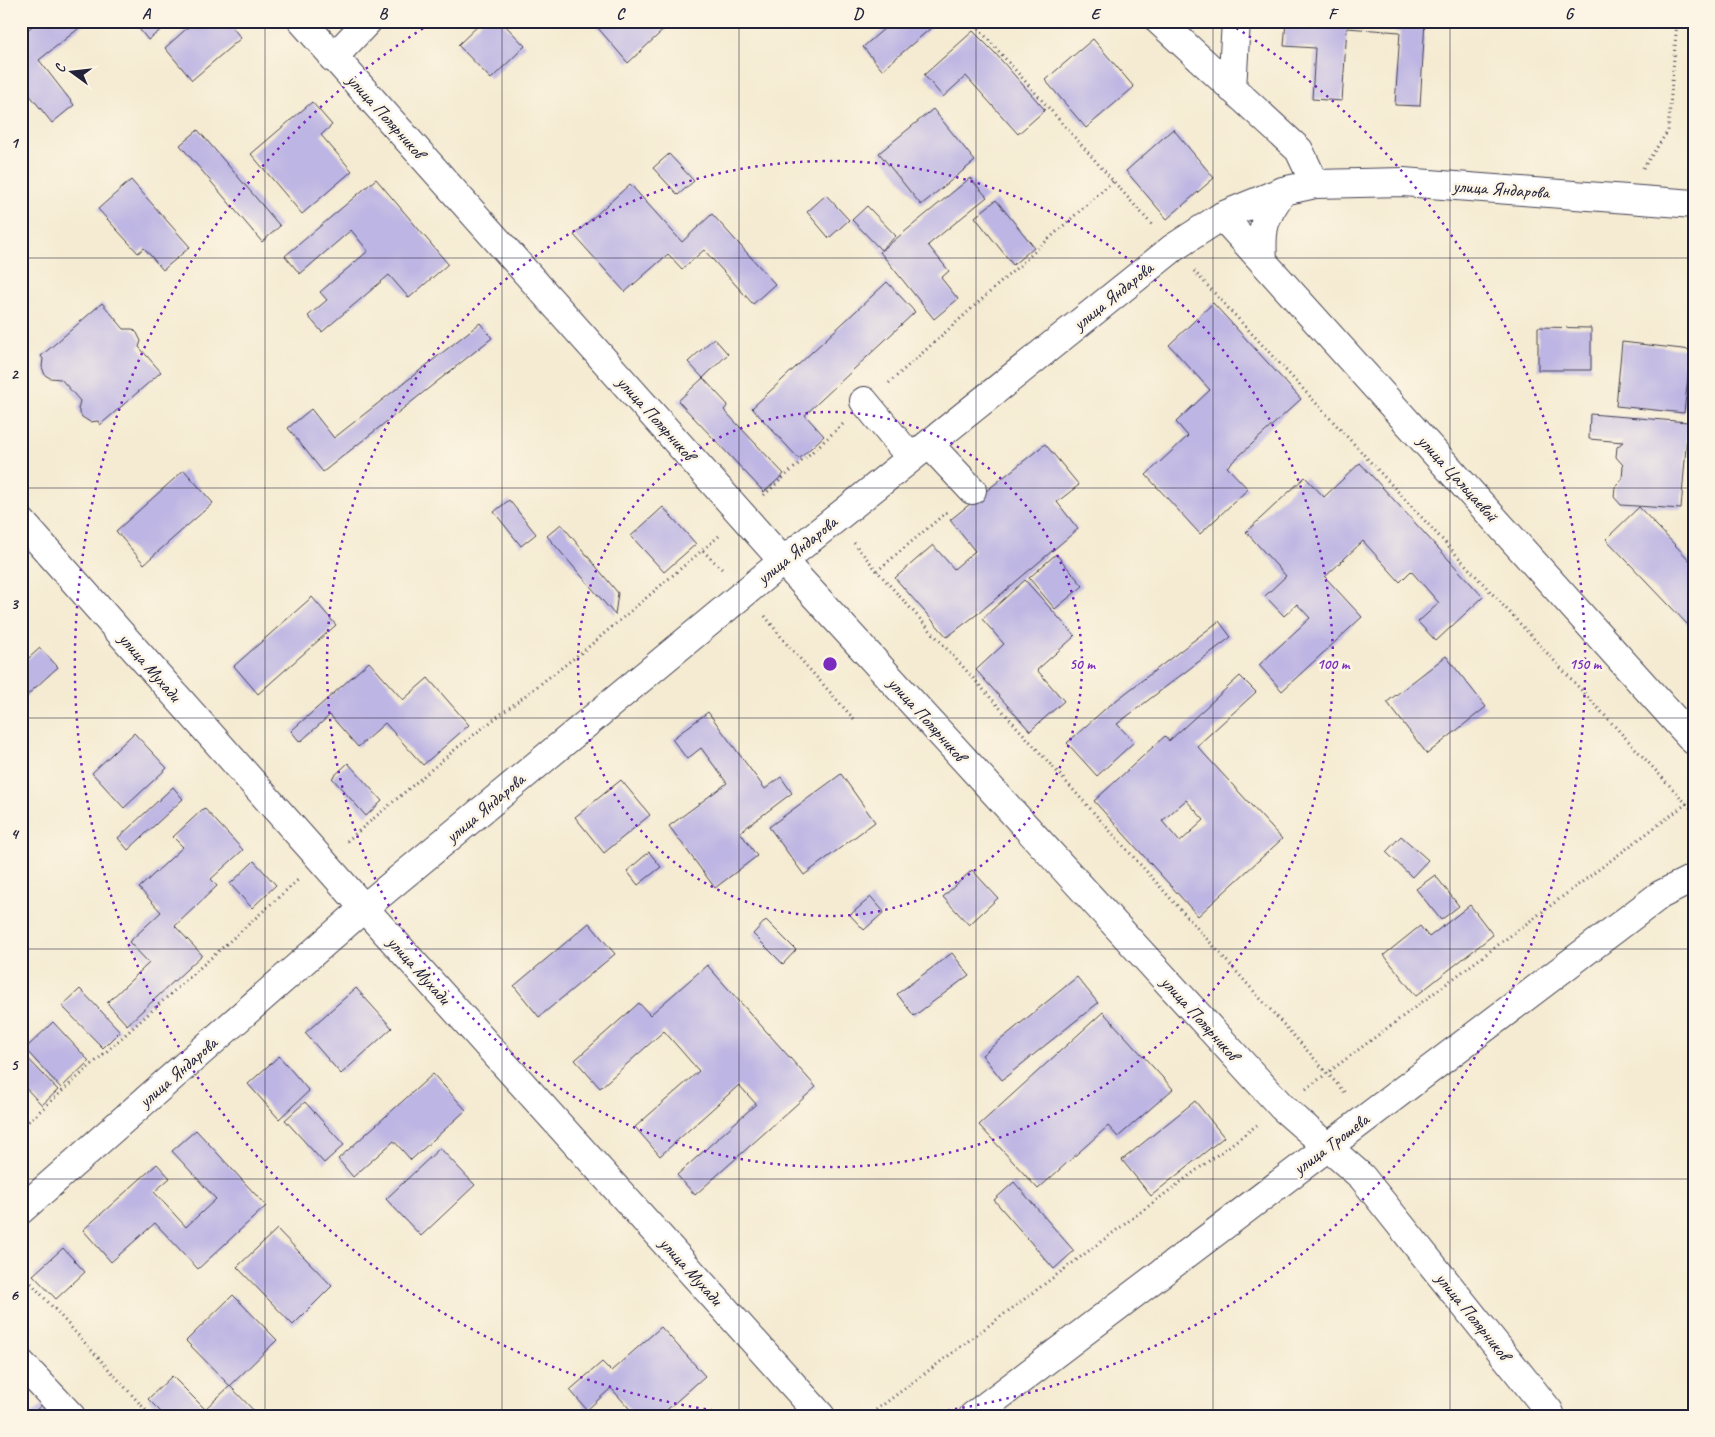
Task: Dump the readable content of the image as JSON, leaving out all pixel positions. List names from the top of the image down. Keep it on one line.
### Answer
{"streets":{"street":["улица Полярников","улица Яндарова","улица Цальцаевой","улица Мухади","улица Трошева"]},"crossings":[["улица Полярников","улица Яндарова"],["улица Полярников","улица Трошева"],["улица Яндарова","улица Цальцаевой"],["улица Яндарова","улица Мухади"]],"north":"left","grid":{"columns":["A","B","C","D","E","F","G"],"rows":["1","2","3","4","5","6"]},"rings":["50 m","100 m","150 m"]}
